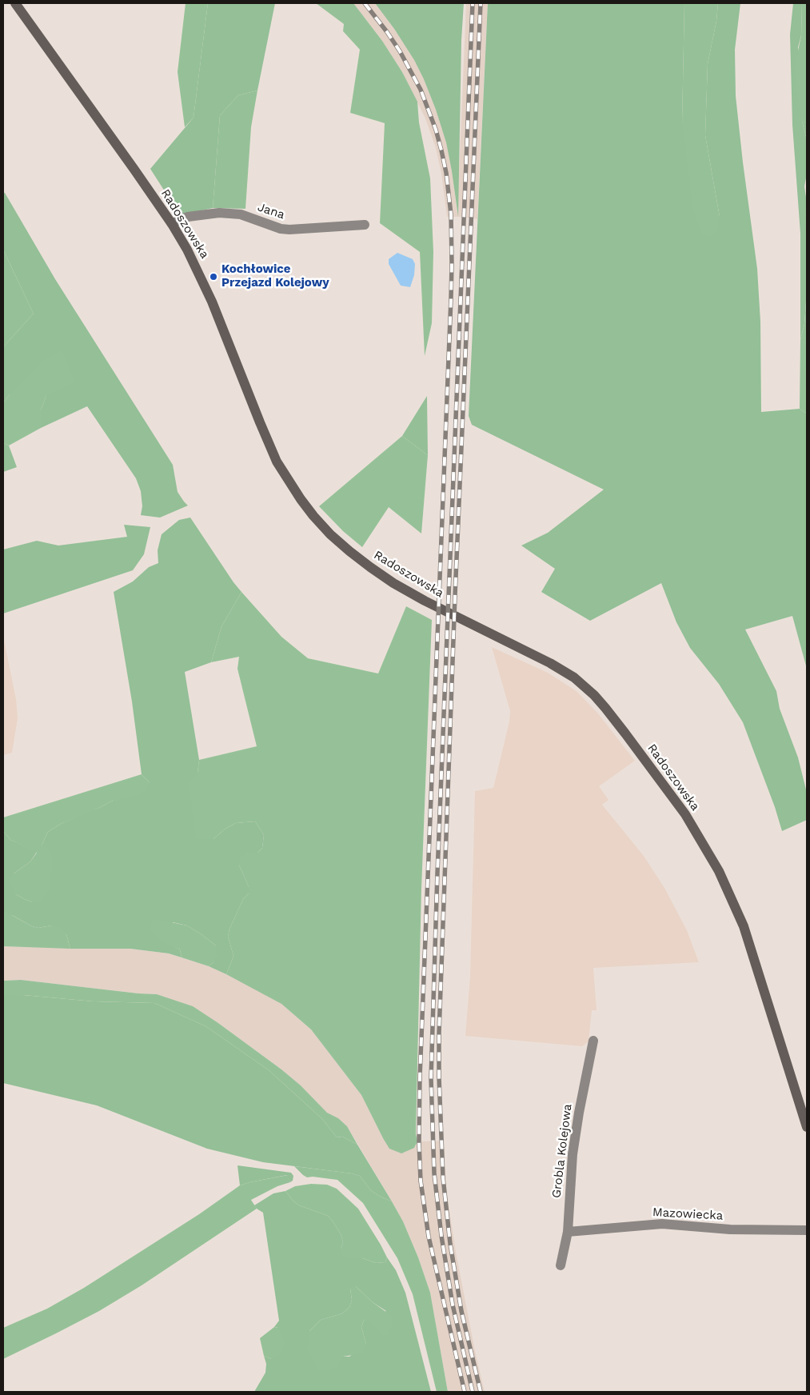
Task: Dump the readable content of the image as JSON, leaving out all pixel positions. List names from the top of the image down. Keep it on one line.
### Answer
{"streets":{"street":["Jana","Radoszowska","Grobla Kolejowa","Mazowiecka"]},"crossings":[["Jana","Radoszowska"],["Grobla Kolejowa","Mazowiecka"]],"places":["Kochłowice Przejazd Kolejowy"]}
